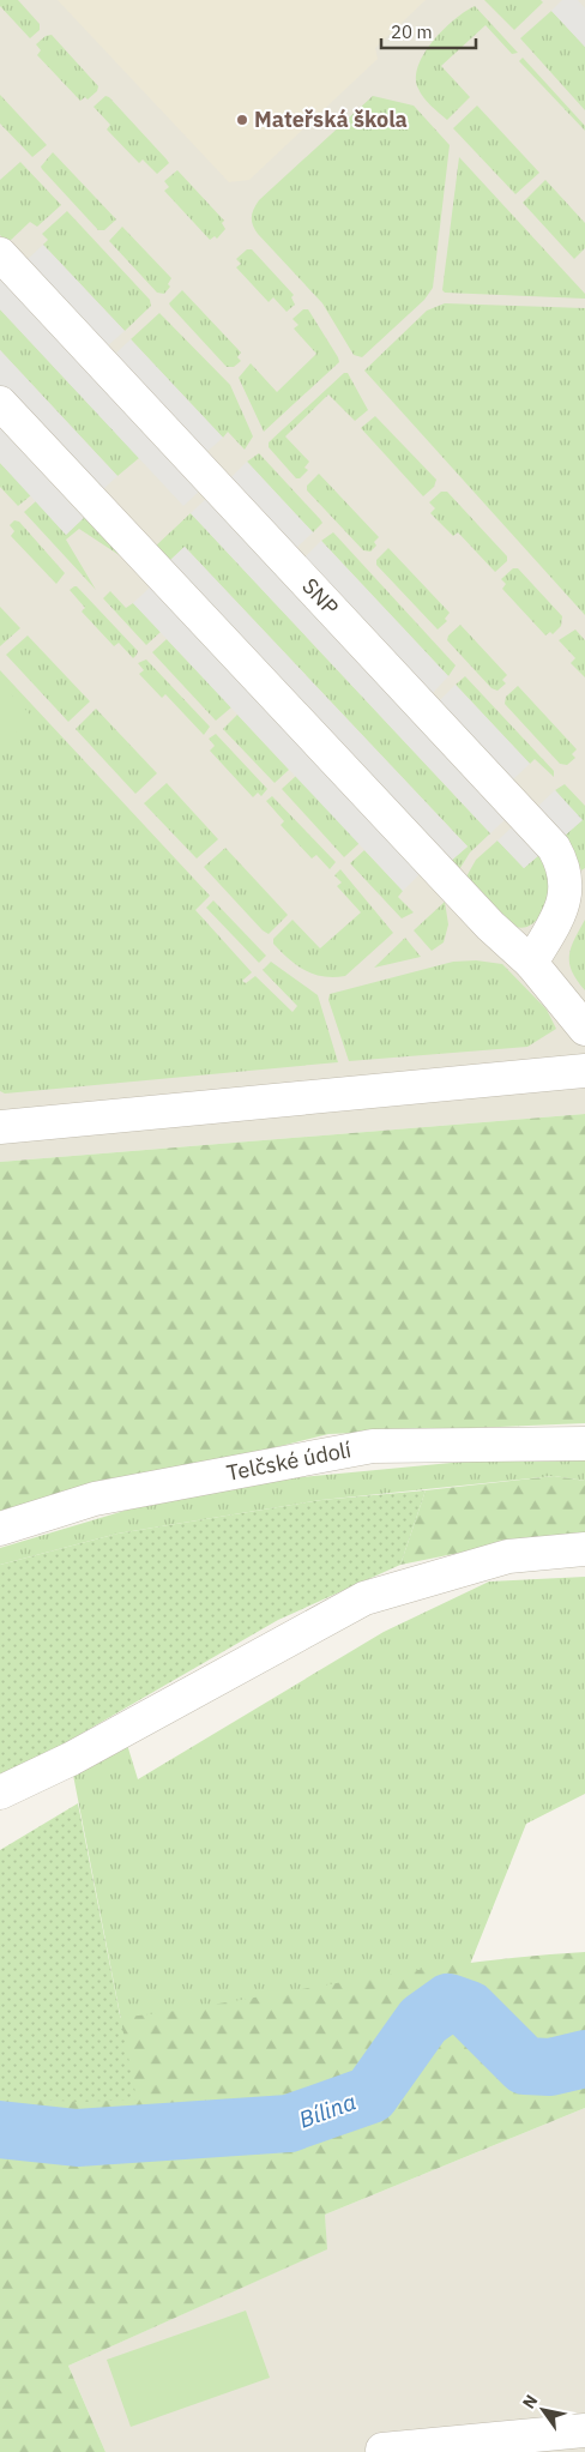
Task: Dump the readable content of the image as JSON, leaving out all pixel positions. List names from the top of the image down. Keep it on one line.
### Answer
{"streets":{"street":["SNP","Telčské údolí"]},"water":["Bílina"],"places":["Mateřská škola"],"scale_bar":"20 m","north":"top left"}
